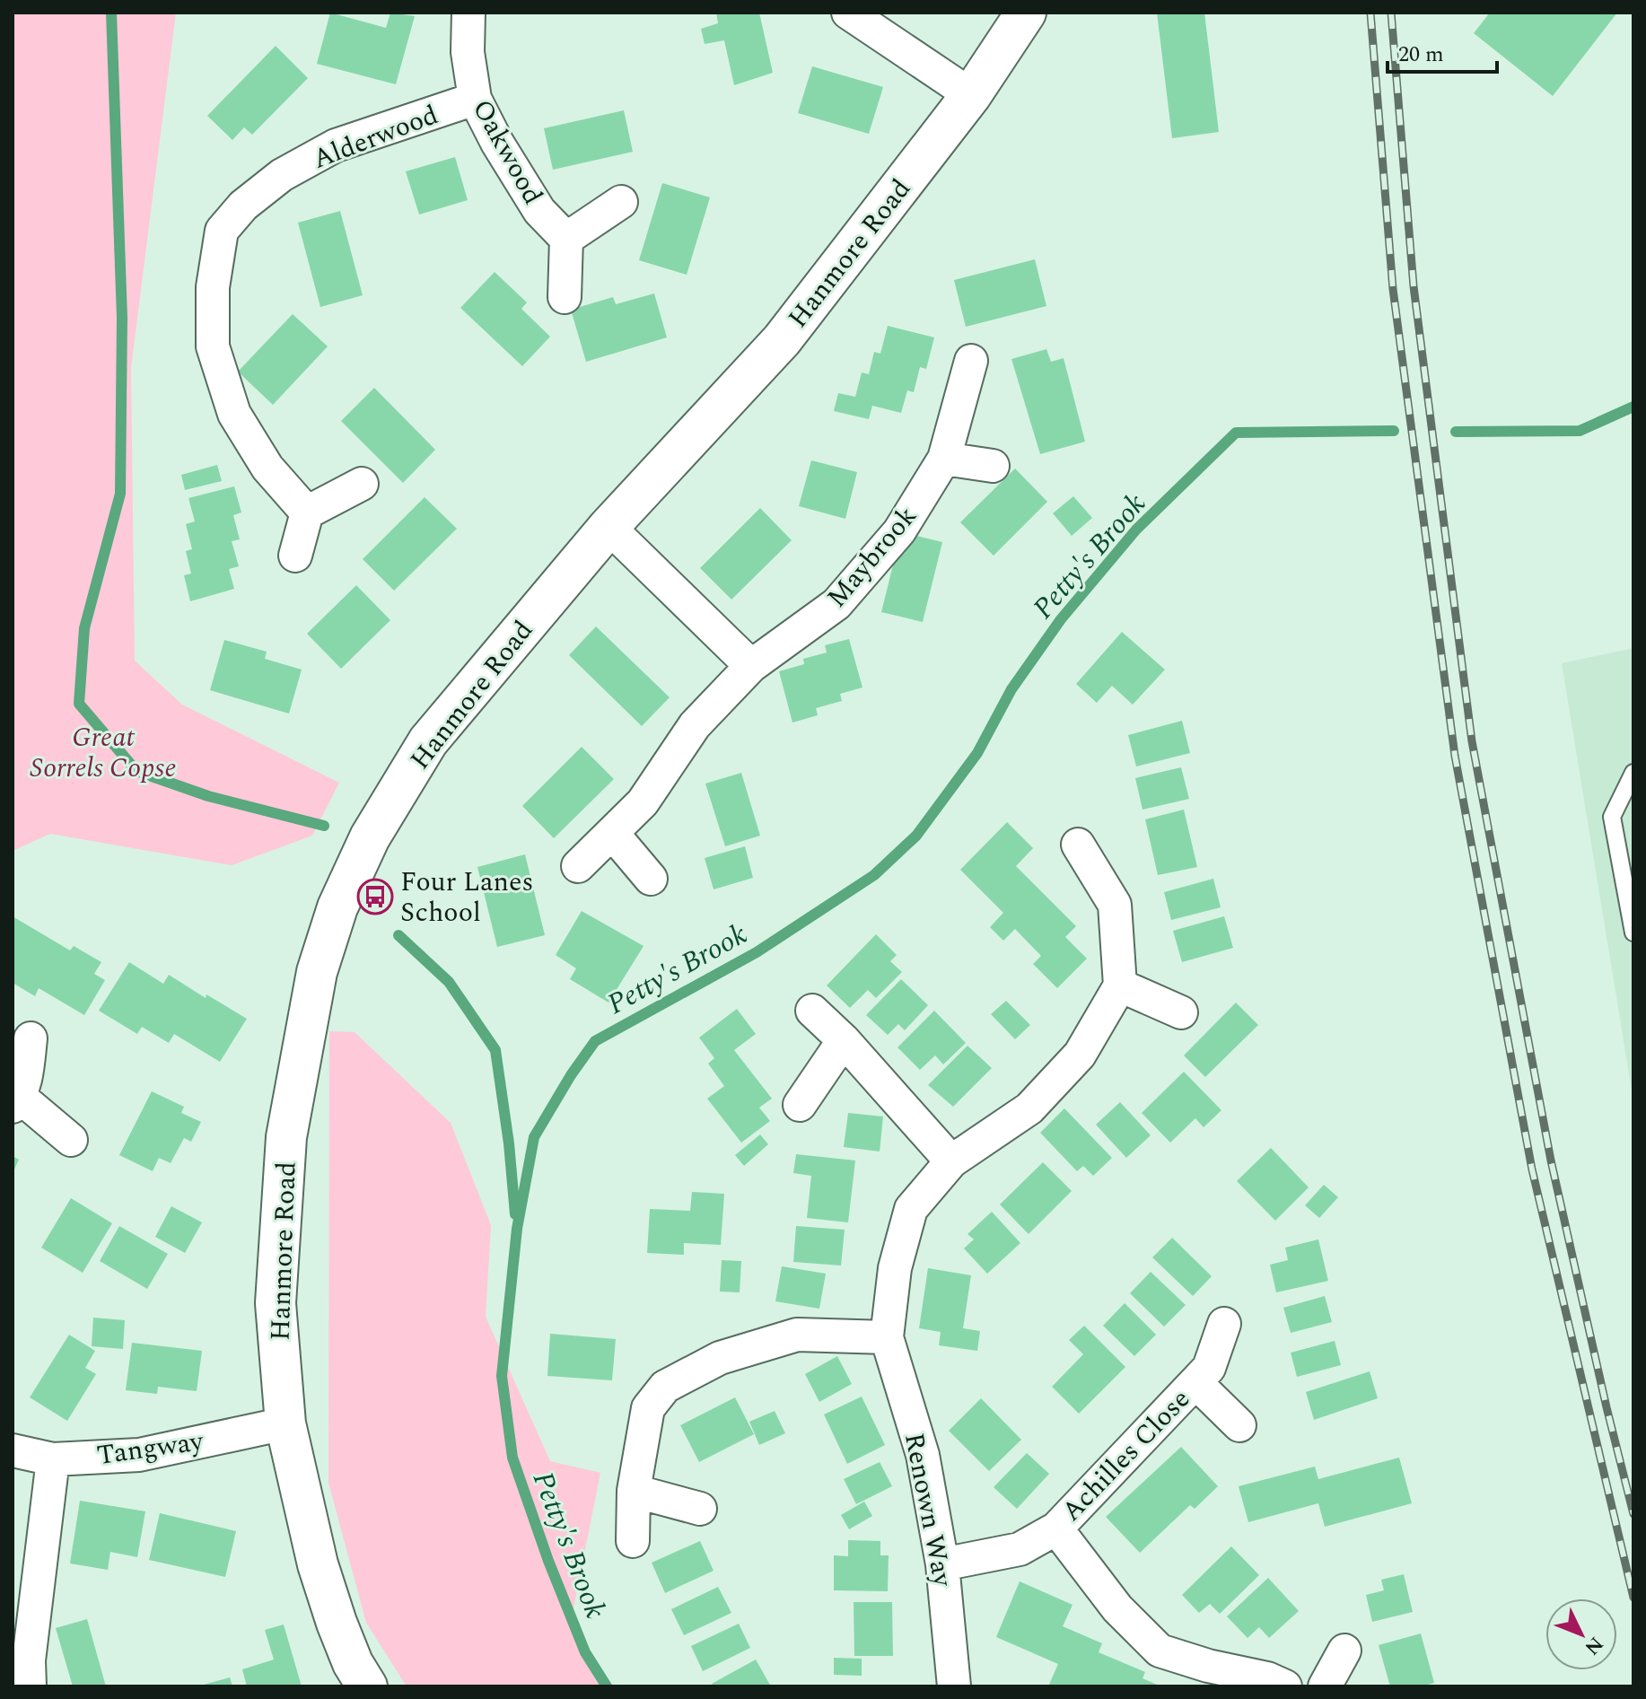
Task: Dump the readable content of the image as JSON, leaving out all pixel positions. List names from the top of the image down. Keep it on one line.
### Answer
{"streets":{"street":["Alderwood","Oakwood","Hanmore Road","Maybrook","Tangway","Achilles Close","Renown Way"]},"crossings":[["Alderwood","Oakwood"],["Hanmore Road","Tangway"],["Achilles Close","Renown Way"]],"water":["Petty's Brook"],"parks":["Great Sorrels Copse"],"places":{"bus stop":["Four Lanes School"]},"scale_bar":"20 m","north":"bottom right"}
